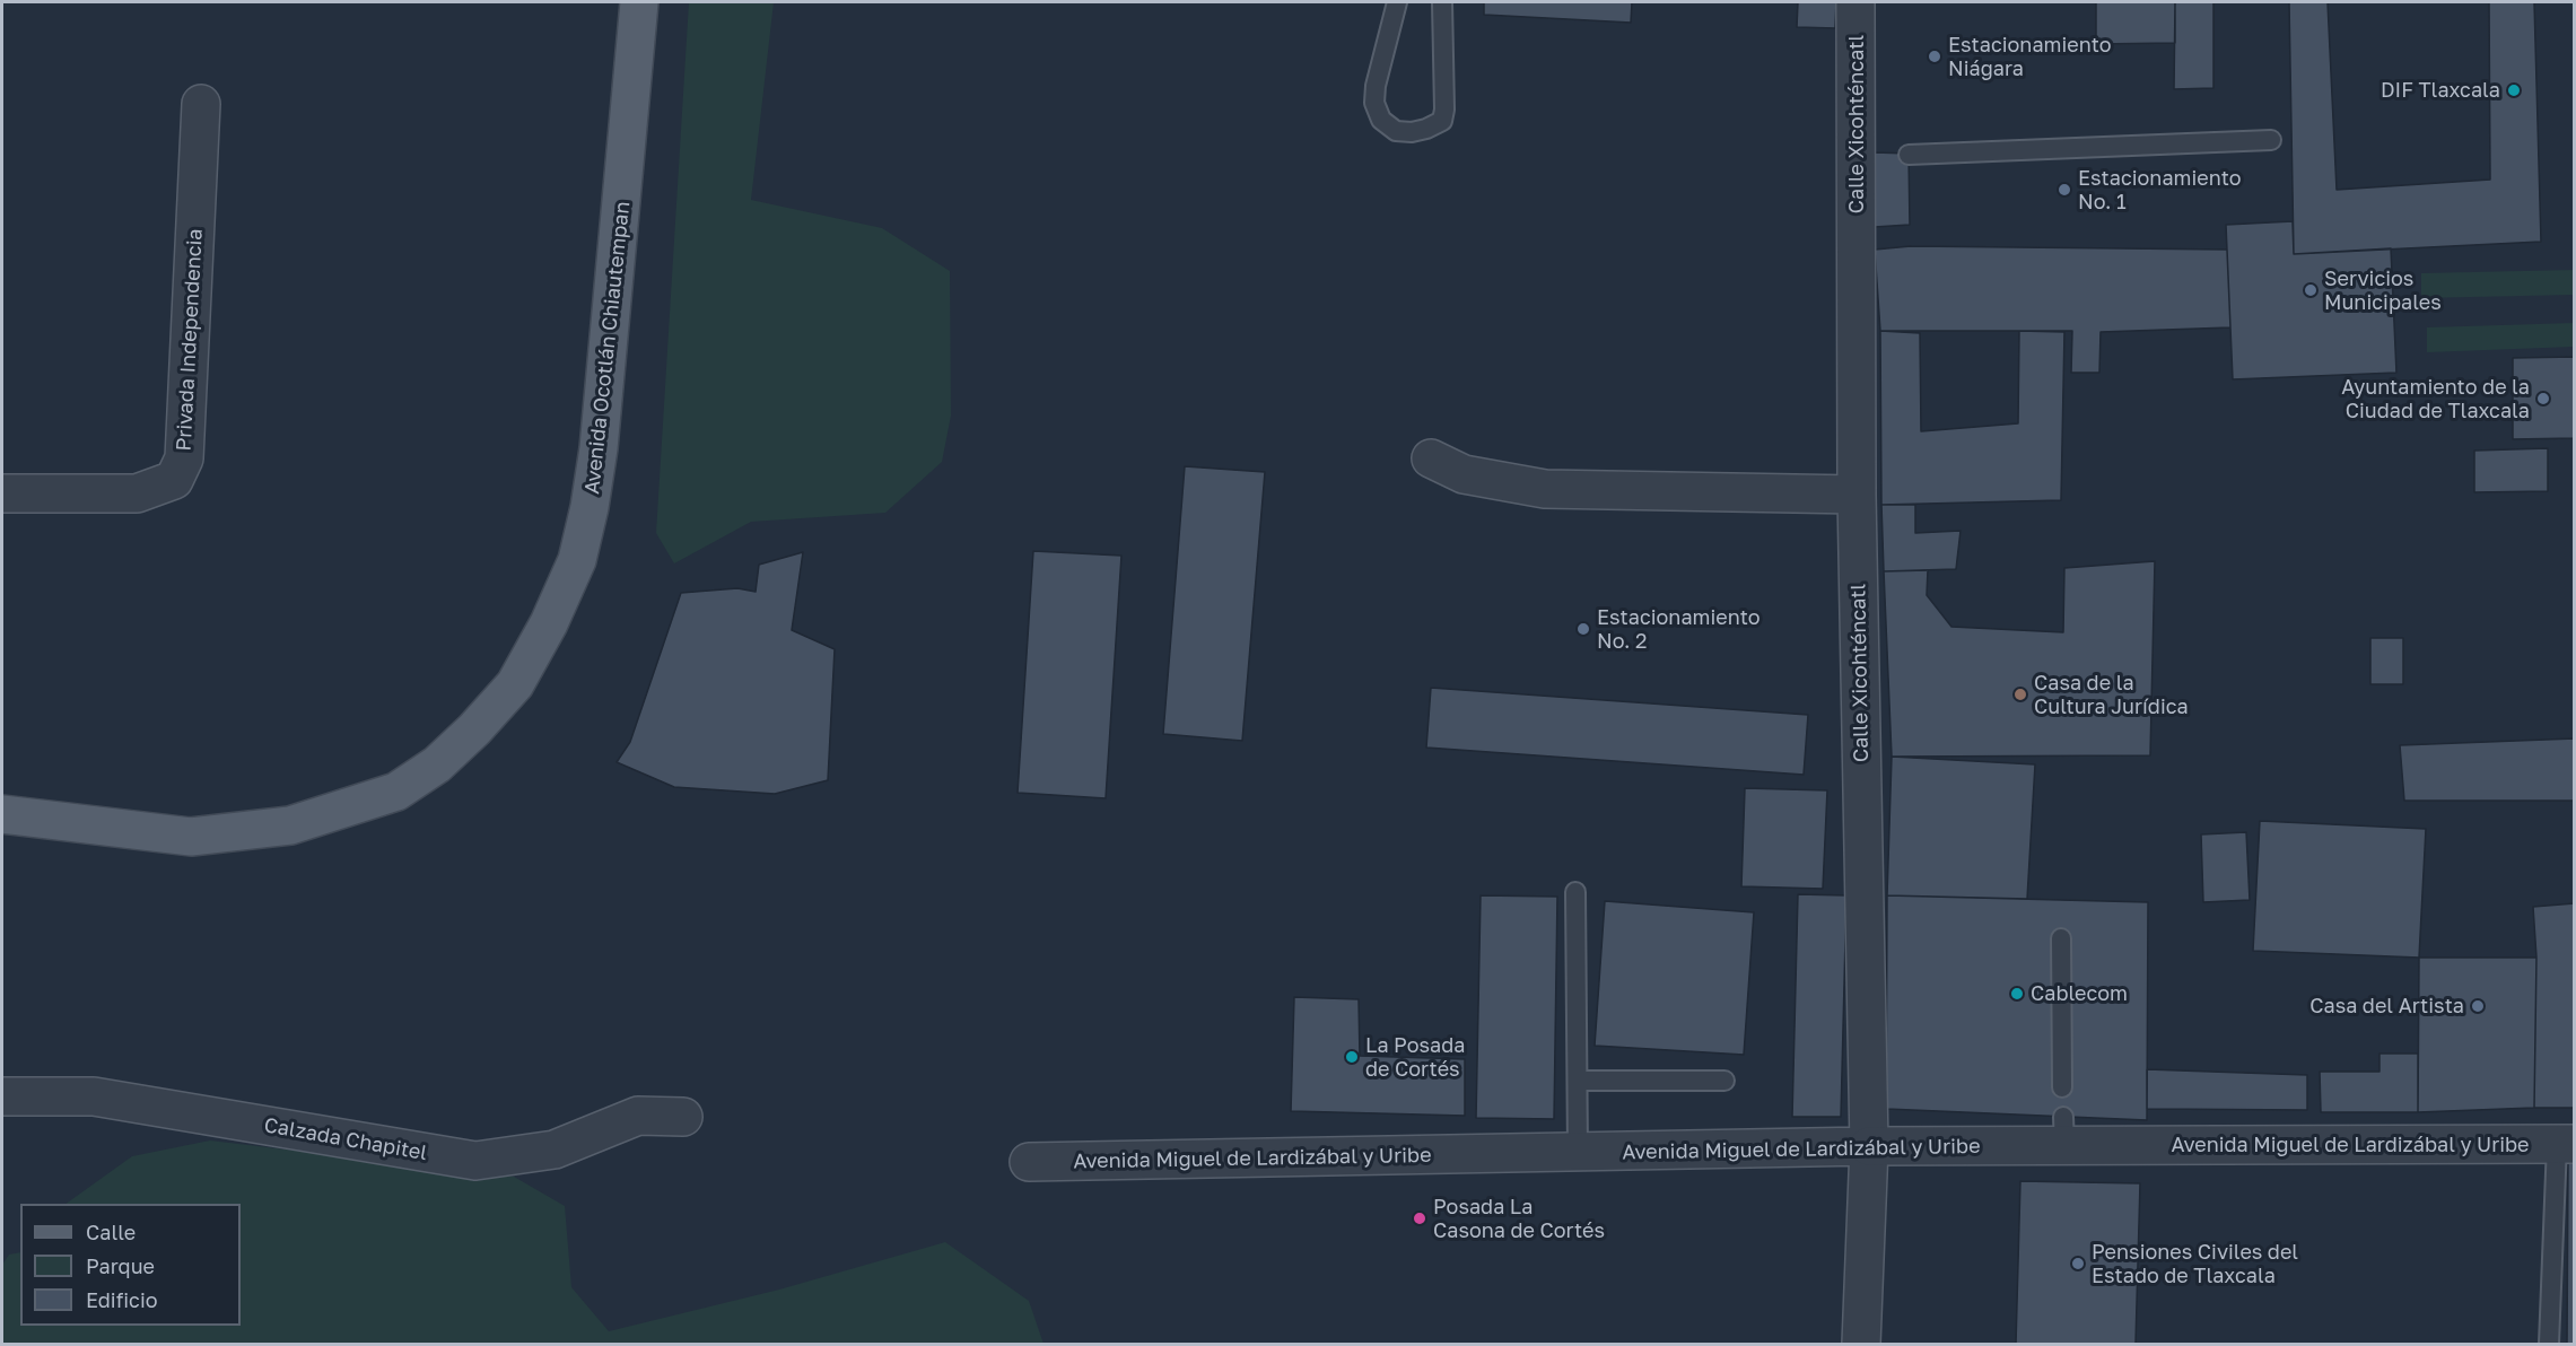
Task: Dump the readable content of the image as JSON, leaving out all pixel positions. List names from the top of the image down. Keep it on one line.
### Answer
{"streets":{"main road":["Avenida Ocotlán Chiautempan"],"street":["Calle Xicohténcatl","Privada Independencia","Calzada Chapitel","Avenida Miguel de Lardizábal y Uribe"]},"crossings":[["Calle Xicohténcatl","Avenida Miguel de Lardizábal y Uribe"]],"places":["Estacionamiento Niágara","DIF Tlaxcala","Estacionamiento No. 1","Servicios Municipales","Ayuntamiento de la Ciudad de Tlaxcala","Estacionamiento No. 2","Casa de la Cultura Jurídica","Cablecom","Casa del Artista","La Posada de Cortés","Posada La Casona de Cortés","Pensiones Civiles del Estado de Tlaxcala"],"legend":["Calle","Parque","Edificio"]}
